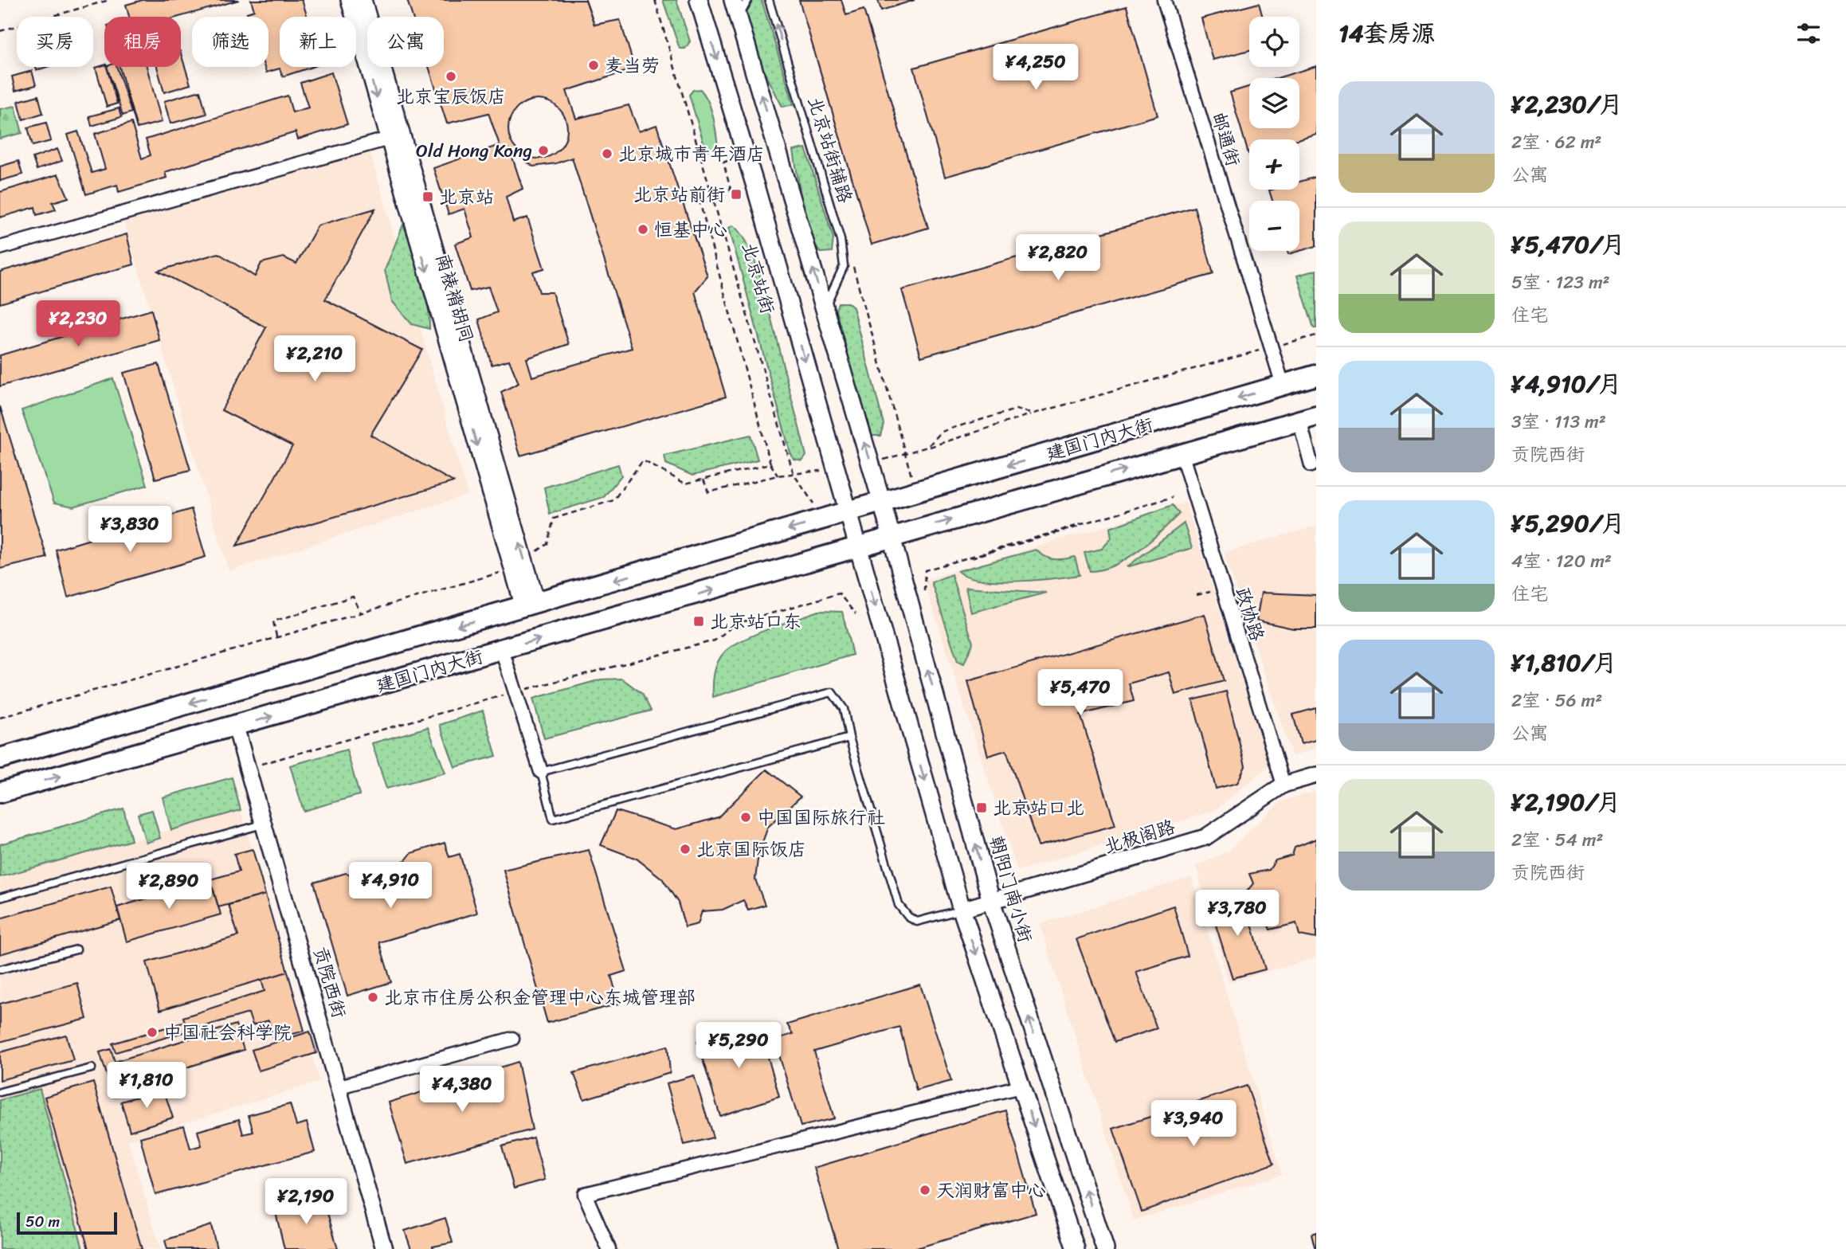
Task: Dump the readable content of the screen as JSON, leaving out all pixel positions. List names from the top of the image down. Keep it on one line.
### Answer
{"streets":{"highway":["建国门内大街"],"main road":["北京站街","朝阳门南小街"],"street":["邮通街","南裱褙胡同","政协路","北极阁路","贡院西街"],"lane":["北京站街辅路"]},"crossings":[["邮通街","建国门内大街"],["北京站街","建国门内大街"],["南裱褙胡同","建国门内大街"],["建国门内大街","政协路"],["建国门内大街","朝阳门南小街"],["建国门内大街","贡院西街"],["政协路","北极阁路"],["北极阁路","朝阳门南小街"]],"one_way":["北京站街辅路"],"places":{"other":["麦当劳","北京宝辰饭店","Old Hong Kong","北京城市青年酒店","恒基中心","中国国际旅行社","北京国际饭店","北京市住房公积金管理中心东城管理部","中国社会科学院","天润财富中心"],"transit":["北京站前街","北京站","北京站口东","北京站口北"]},"scale_bar":"50 m","page":{"heading":"14套房源","map_buttons":["+","−"],"chip":["买房","租房","筛选","新上","公寓"],"price":["¥4,250","¥2,820","¥2,230","¥2,210","¥3,830","¥5,470","¥4,910","¥2,890","¥3,780","¥5,290","¥1,810","¥4,380","¥3,940","¥2,190"],"list":[{"name":"¥2,230/月","note":"2室 · 62 m² · 公寓"},{"name":"¥5,470/月","note":"5室 · 123 m² · 住宅"},{"name":"¥4,910/月","note":"3室 · 113 m² · 贡院西街"},{"name":"¥5,290/月","note":"4室 · 120 m² · 住宅"},{"name":"¥1,810/月","note":"2室 · 56 m² · 公寓"},{"name":"¥2,190/月","note":"2室 · 54 m² · 贡院西街"}],"scale":"50 m"}}
